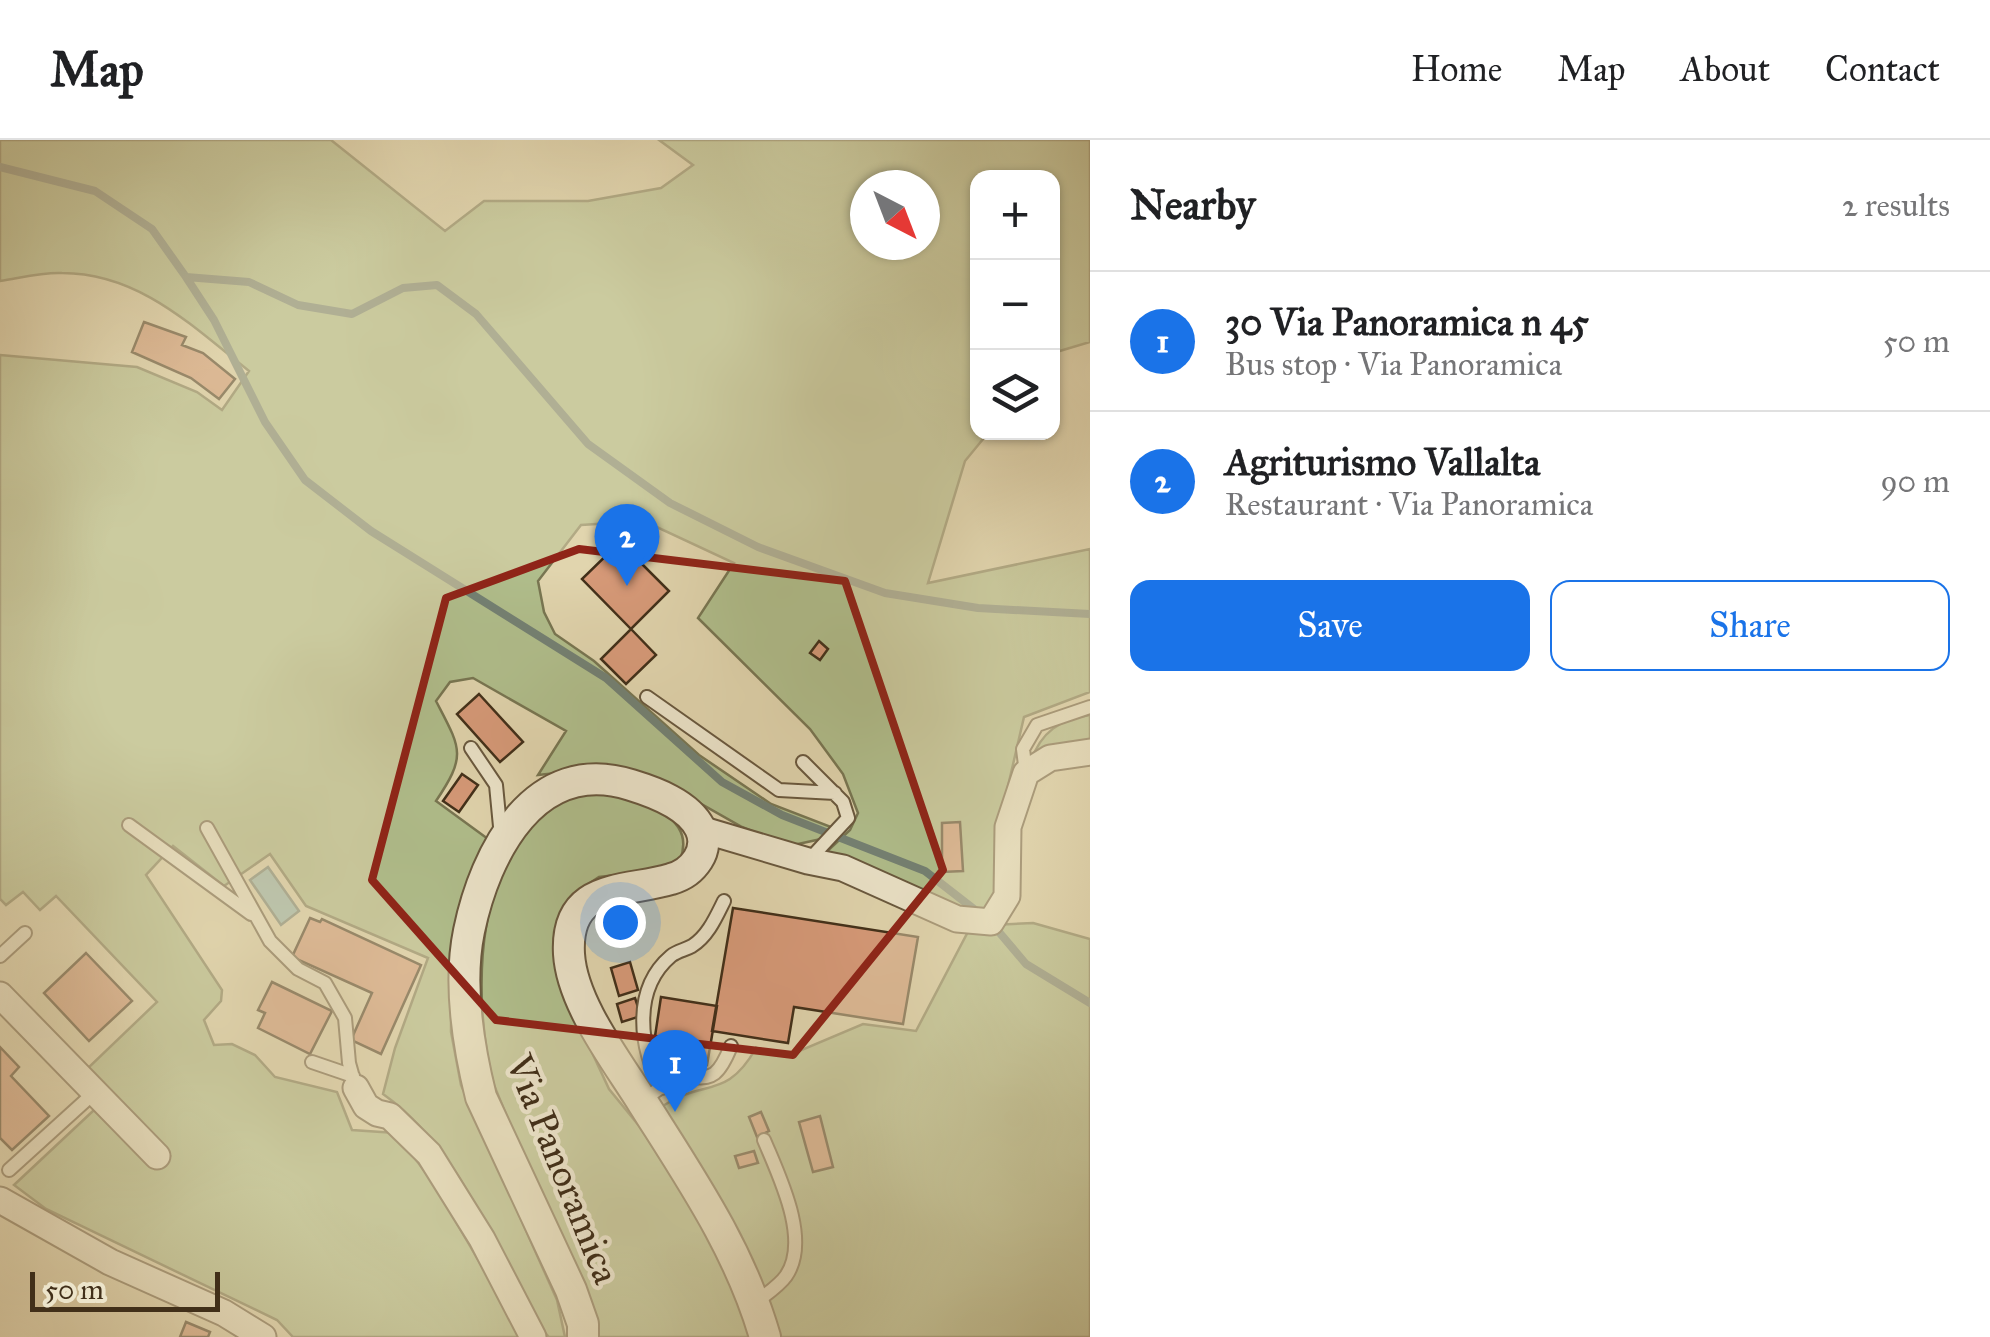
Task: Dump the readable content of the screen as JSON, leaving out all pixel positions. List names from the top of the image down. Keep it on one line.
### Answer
{"streets":{"street":["Via Panoramica"]},"scale_bar":"50 m","north":"bottom right","page":{"header":"Map","nav":["Home","Map","About","Contact"],"heading":["Nearby","2 results"],"map_buttons":["+","−"],"list":[{"mark":"1","name":"30 Via Panoramica n 45","note":"Bus stop · Via Panoramica","value":"50 m"},{"mark":"2","name":"Agriturismo Vallalta","note":"Restaurant · Via Panoramica","value":"90 m"}],"pins":["2","1"],"buttons":["Save","Share"],"scale":"50 m"}}
